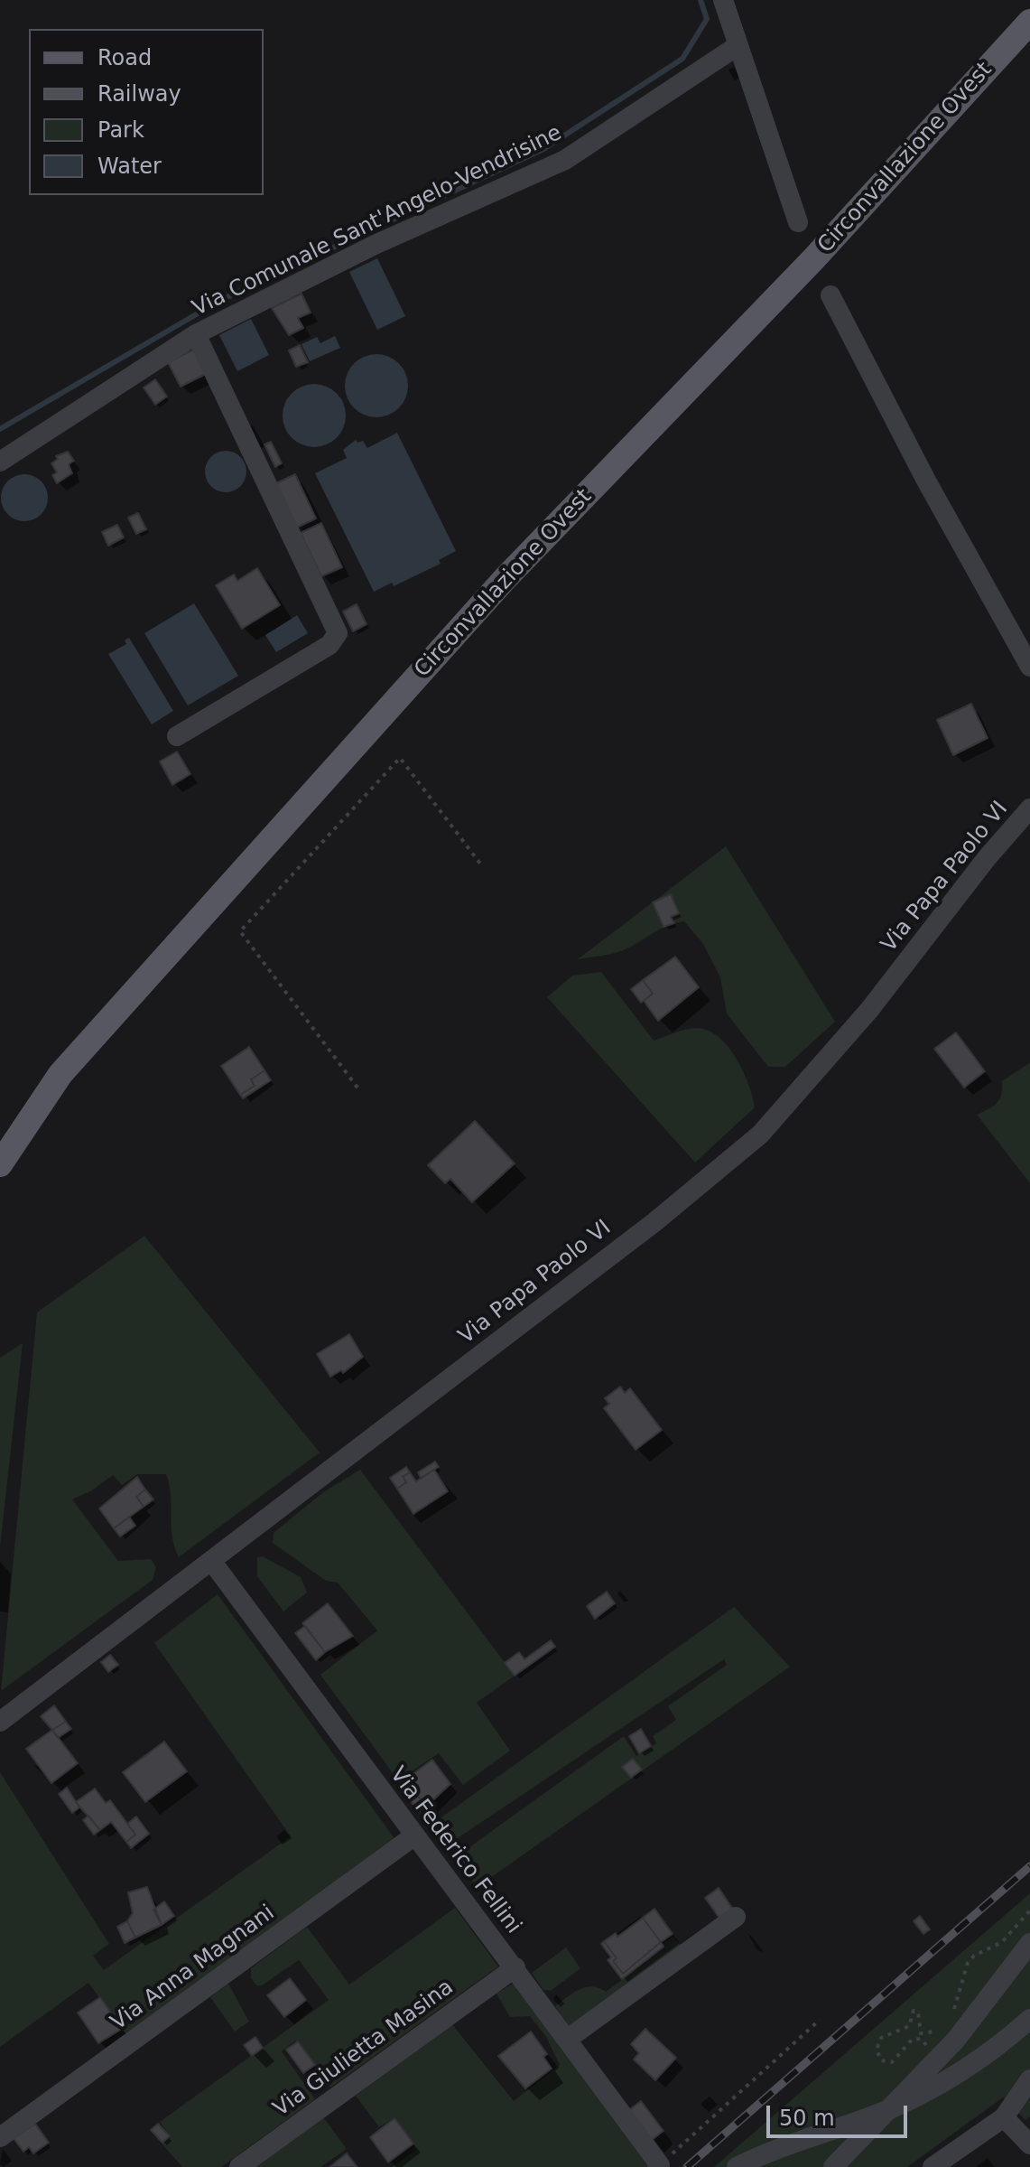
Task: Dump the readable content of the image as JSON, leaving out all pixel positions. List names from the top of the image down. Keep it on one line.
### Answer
{"streets":{"main road":["Circonvallazione Ovest"],"street":["Via Comunale Sant'Angelo-Vendrisine","Via Papa Paolo VI","Via Federico Fellini","Via Anna Magnani","Via Giulietta Masina"]},"crossings":[["Via Papa Paolo VI","Via Federico Fellini"],["Via Federico Fellini","Via Anna Magnani"],["Via Federico Fellini","Via Giulietta Masina"]],"legend":["Road","Railway","Park","Water"],"scale_bar":"50 m"}
